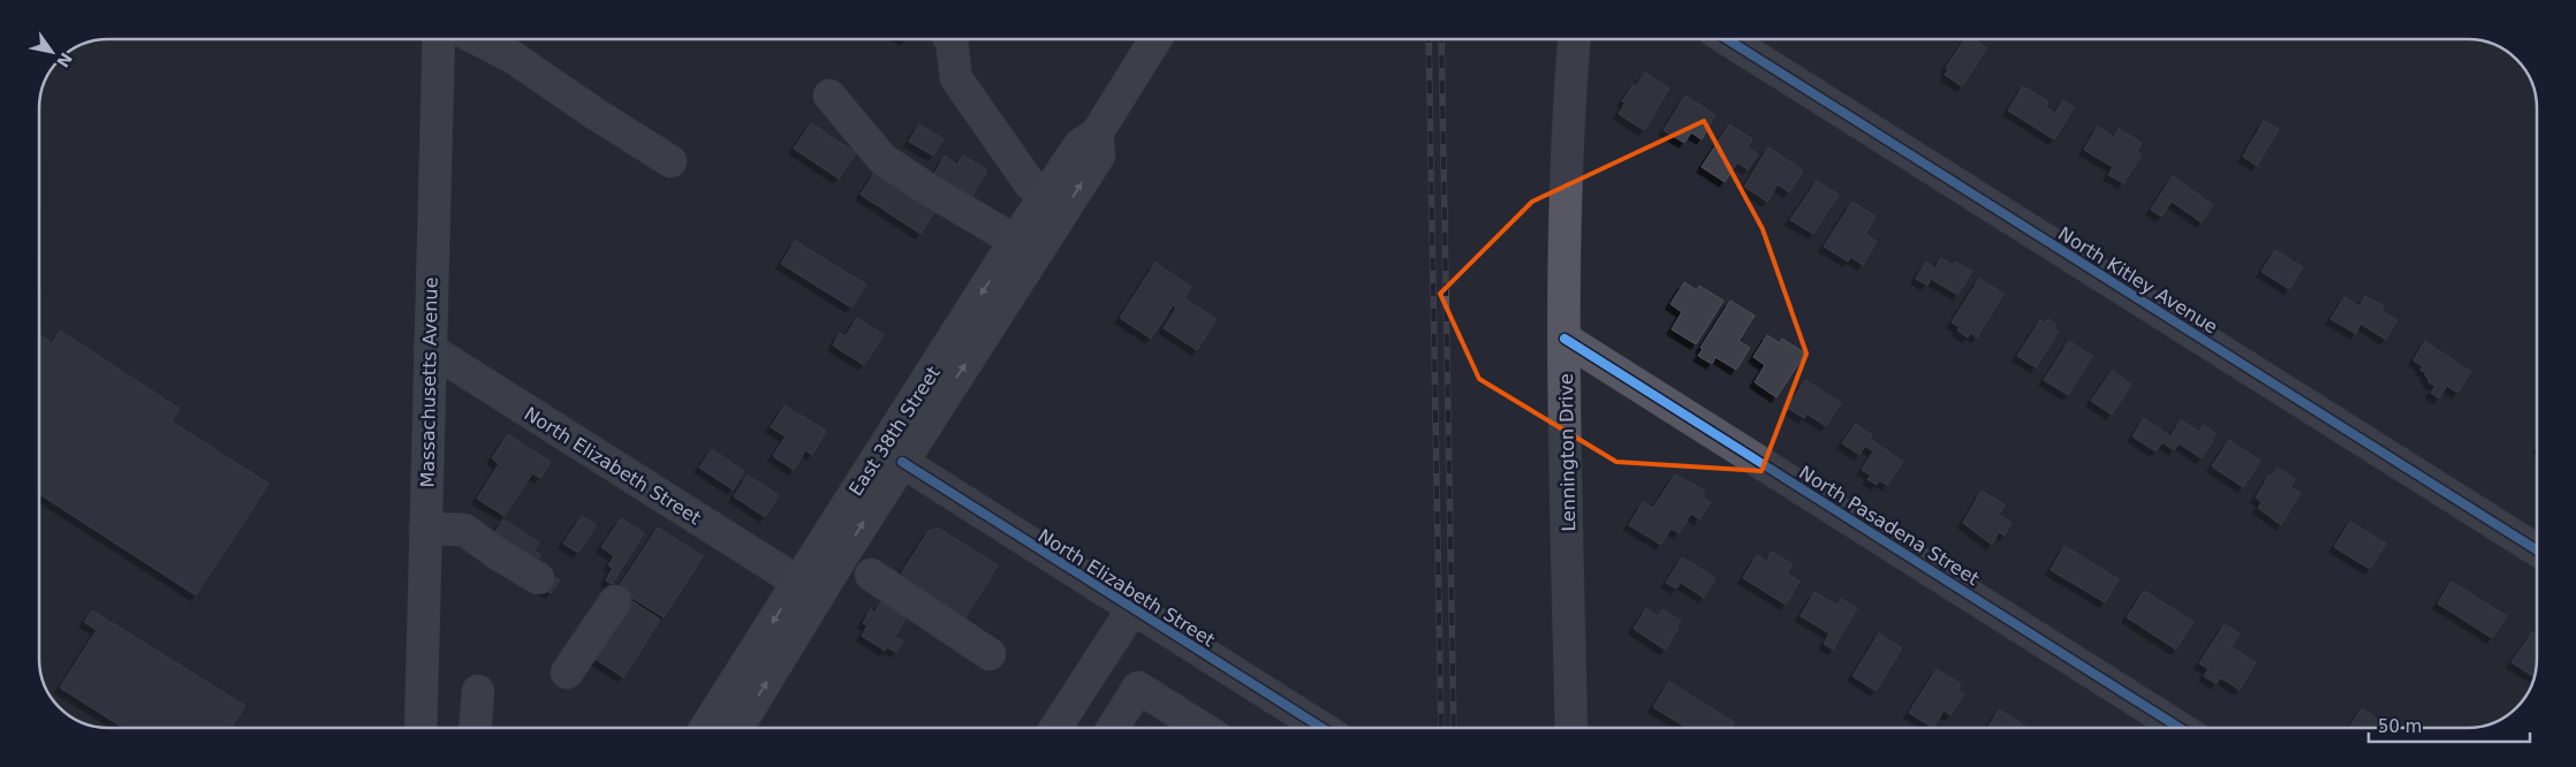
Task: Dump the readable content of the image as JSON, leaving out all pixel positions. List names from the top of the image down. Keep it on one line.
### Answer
{"streets":{"main road":["Massachusetts Avenue","East 38th Street"],"street":["North Kitley Avenue","Lennington Drive","North Elizabeth Street","North Pasadena Street"]},"crossings":[["Massachusetts Avenue","North Elizabeth Street"],["East 38th Street","North Elizabeth Street"],["Lennington Drive","North Pasadena Street"]],"scale_bar":"50 m","north":"bottom right"}
